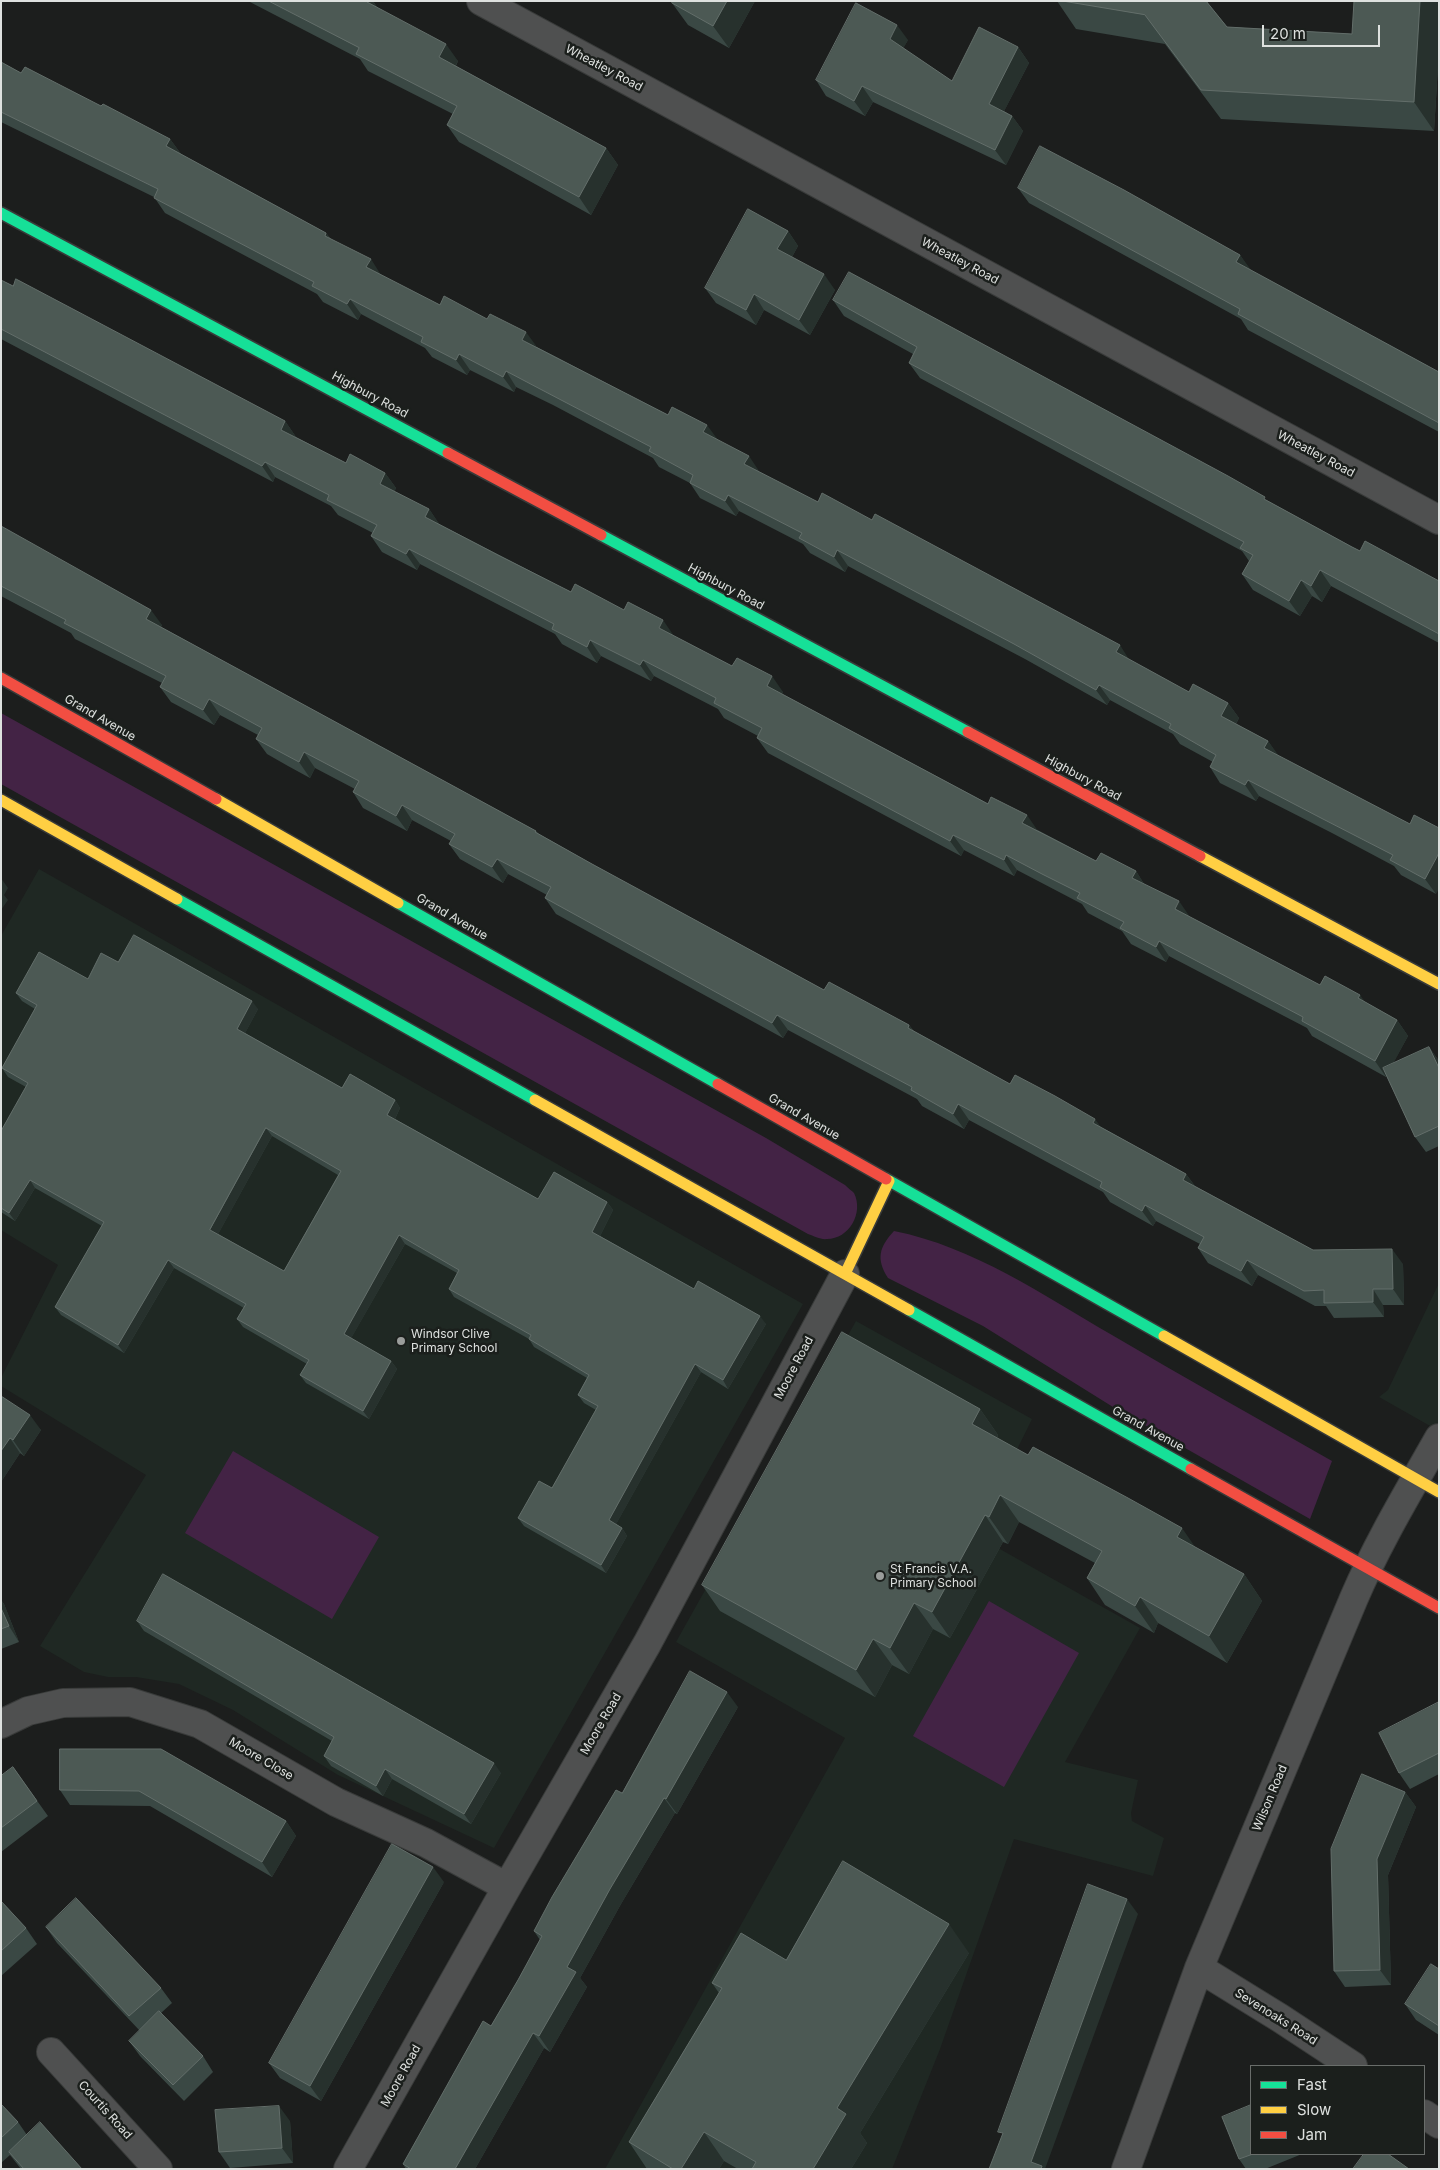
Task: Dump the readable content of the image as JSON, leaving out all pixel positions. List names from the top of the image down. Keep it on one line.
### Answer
{"streets":{"street":["Wheatley Road","Highbury Road","Grand Avenue","Moore Road","Moore Close","Wilson Road","Sevenoaks Road","Courtis Road"]},"crossings":[["Grand Avenue","Moore Road"],["Grand Avenue","Wilson Road"],["Moore Road","Moore Close"],["Wilson Road","Sevenoaks Road"]],"places":["Windsor Clive Primary School","St Francis V.A. Primary School"],"legend":["Fast","Slow","Jam"],"scale_bar":"20 m"}
